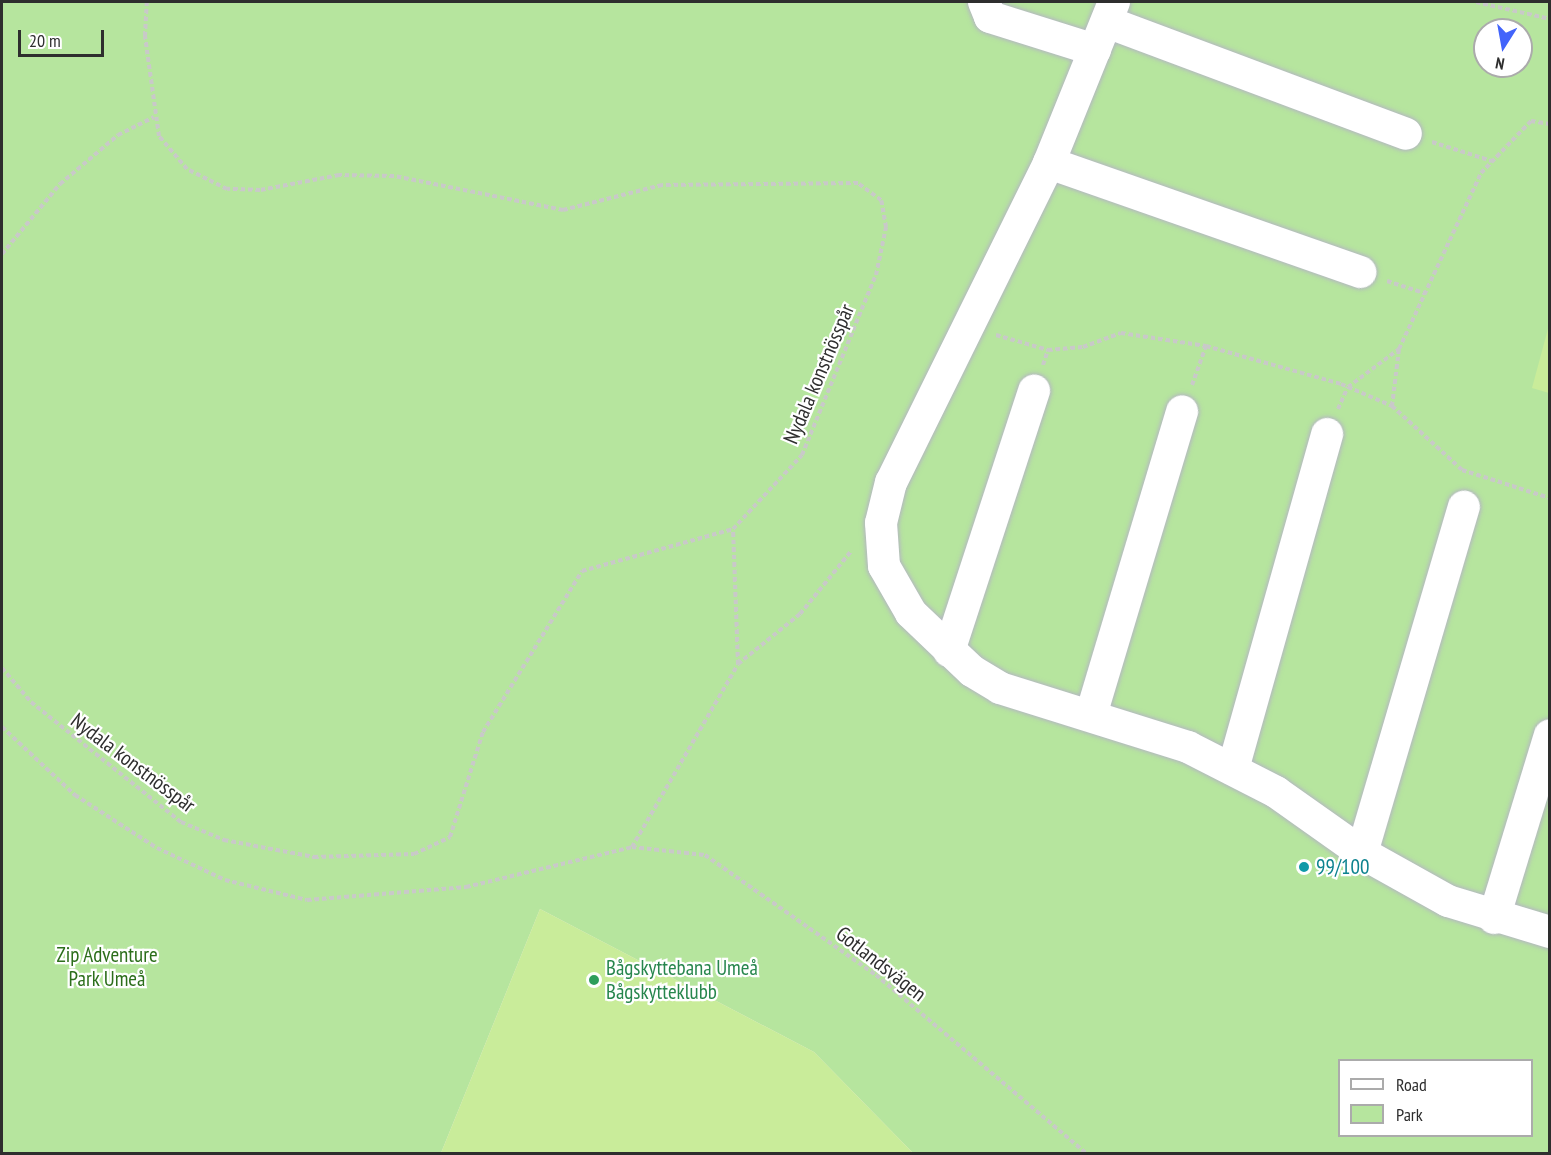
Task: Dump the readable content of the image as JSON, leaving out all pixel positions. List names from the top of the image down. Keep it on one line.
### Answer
{"streets":{"path":["Nydala konstnösspår","Gotlandsvägen"]},"parks":["Zip Adventure Park Umeå"],"places":["99/100","Bågskyttebana Umeå Bågskytteklubb"],"legend":["Road","Park"],"scale_bar":"20 m","north":"bottom"}
